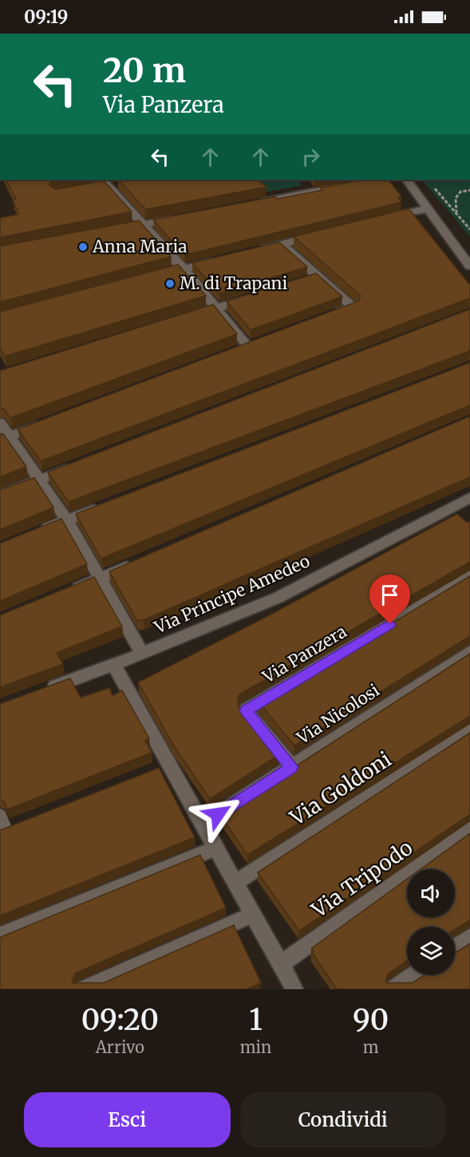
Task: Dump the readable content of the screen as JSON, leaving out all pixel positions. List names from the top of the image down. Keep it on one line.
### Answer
{"streets":{"street":["Via Principe Amedeo","Via Panzera","Via Nicolosi","Via Goldoni","Via Tripodo"]},"crossings":[["Via Panzera","Via Nicolosi"]],"places":["Anna Maria","M. di Trapani"],"page":{"status":"09:19","turn":["20 m","Via Panzera"],"eta":["09:20","Arrivo","1","min","90","m"],"buttons":["Esci","Condividi"]}}
